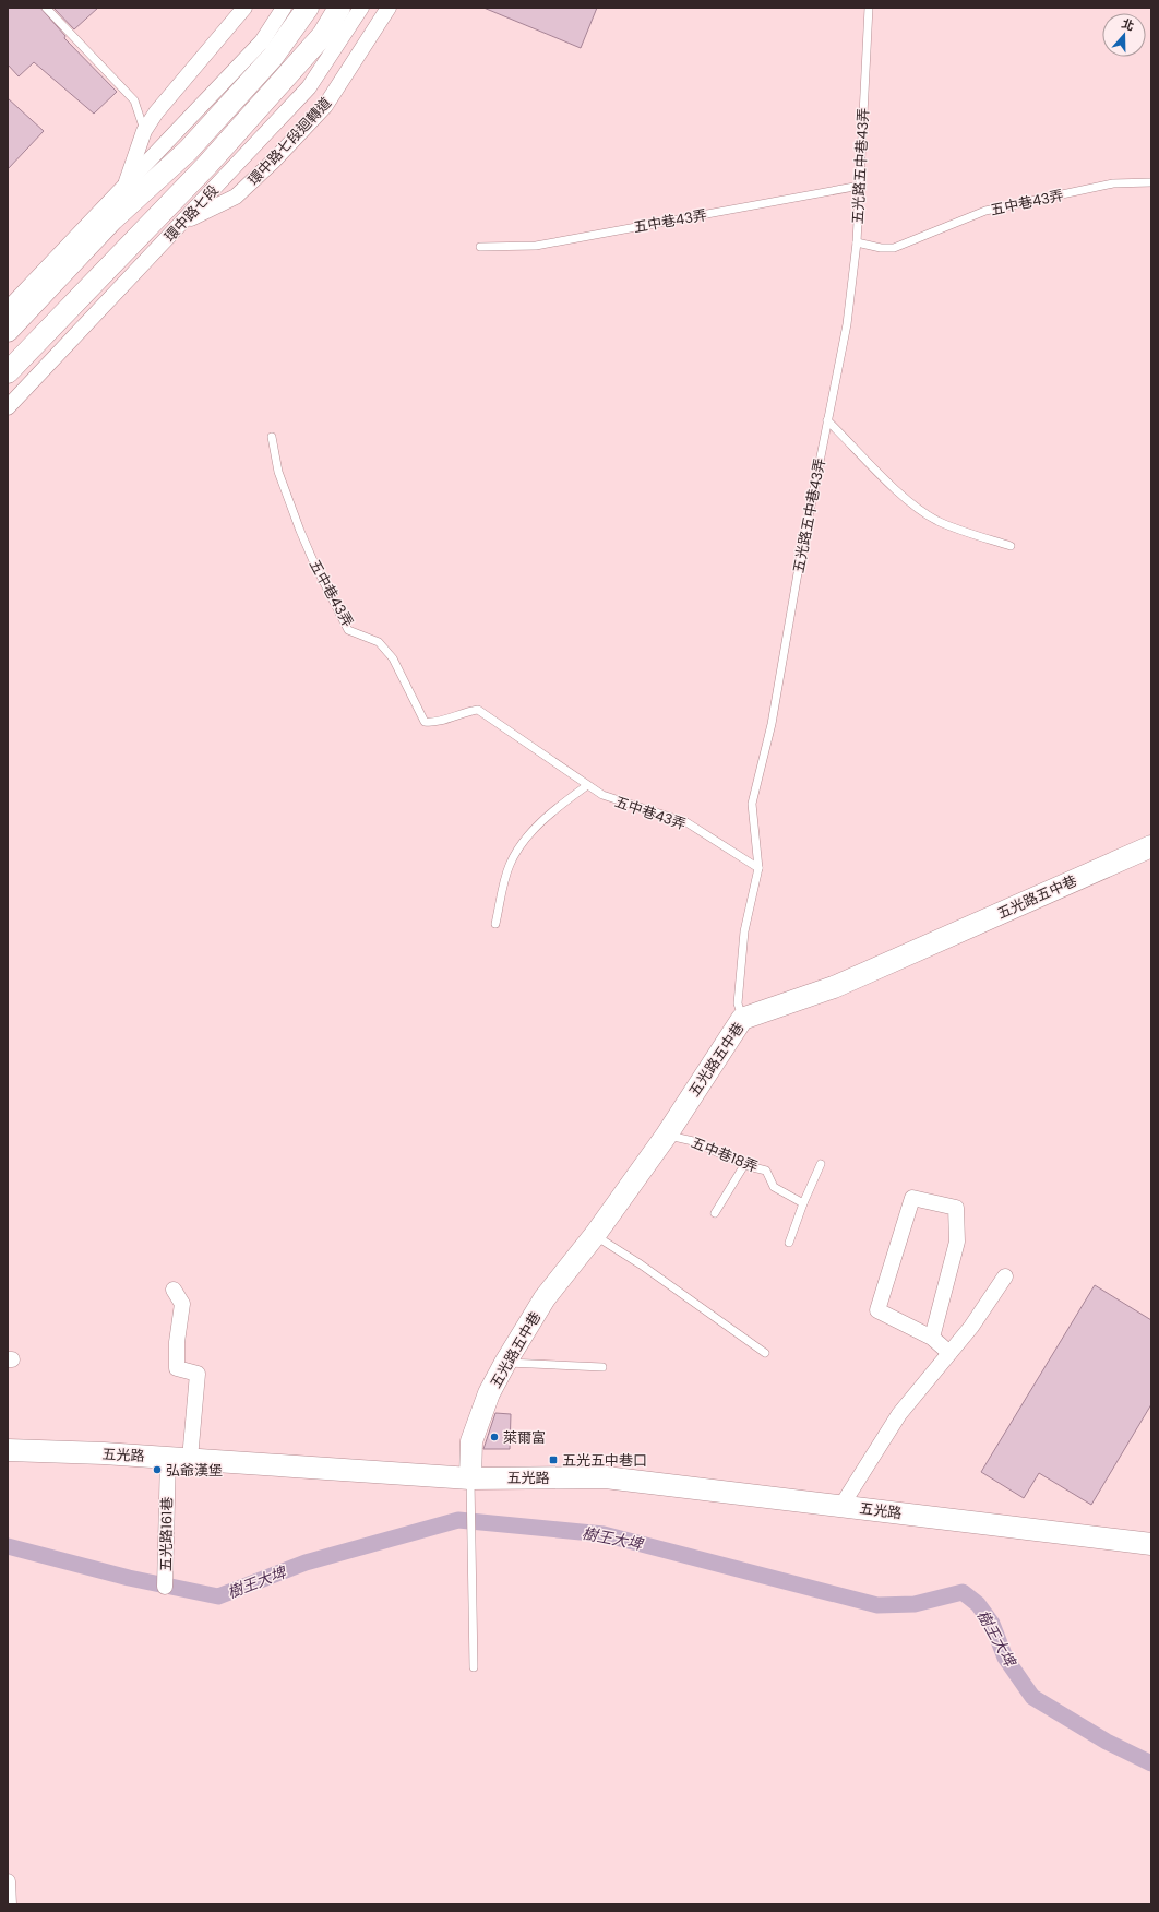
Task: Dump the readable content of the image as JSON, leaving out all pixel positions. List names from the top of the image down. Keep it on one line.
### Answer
{"streets":{"street":["環中路七段迴轉道","環中路七段","五光路五中巷","五光路","五光路161巷"],"lane":["五光路五中巷43弄","五中巷43弄","五中巷18弄"]},"crossings":[["環中路七段迴轉道","環中路七段"],["五光路五中巷43弄","五中巷43弄"],["五光路五中巷43弄","五光路五中巷"],["五光路五中巷","五中巷18弄"],["五光路五中巷","五光路"],["五光路","五光路161巷"]],"water":["樹王大埤"],"places":{"other":["萊爾富","弘爺漢堡"],"transit":["五光五中巷口"]},"north":"top"}
